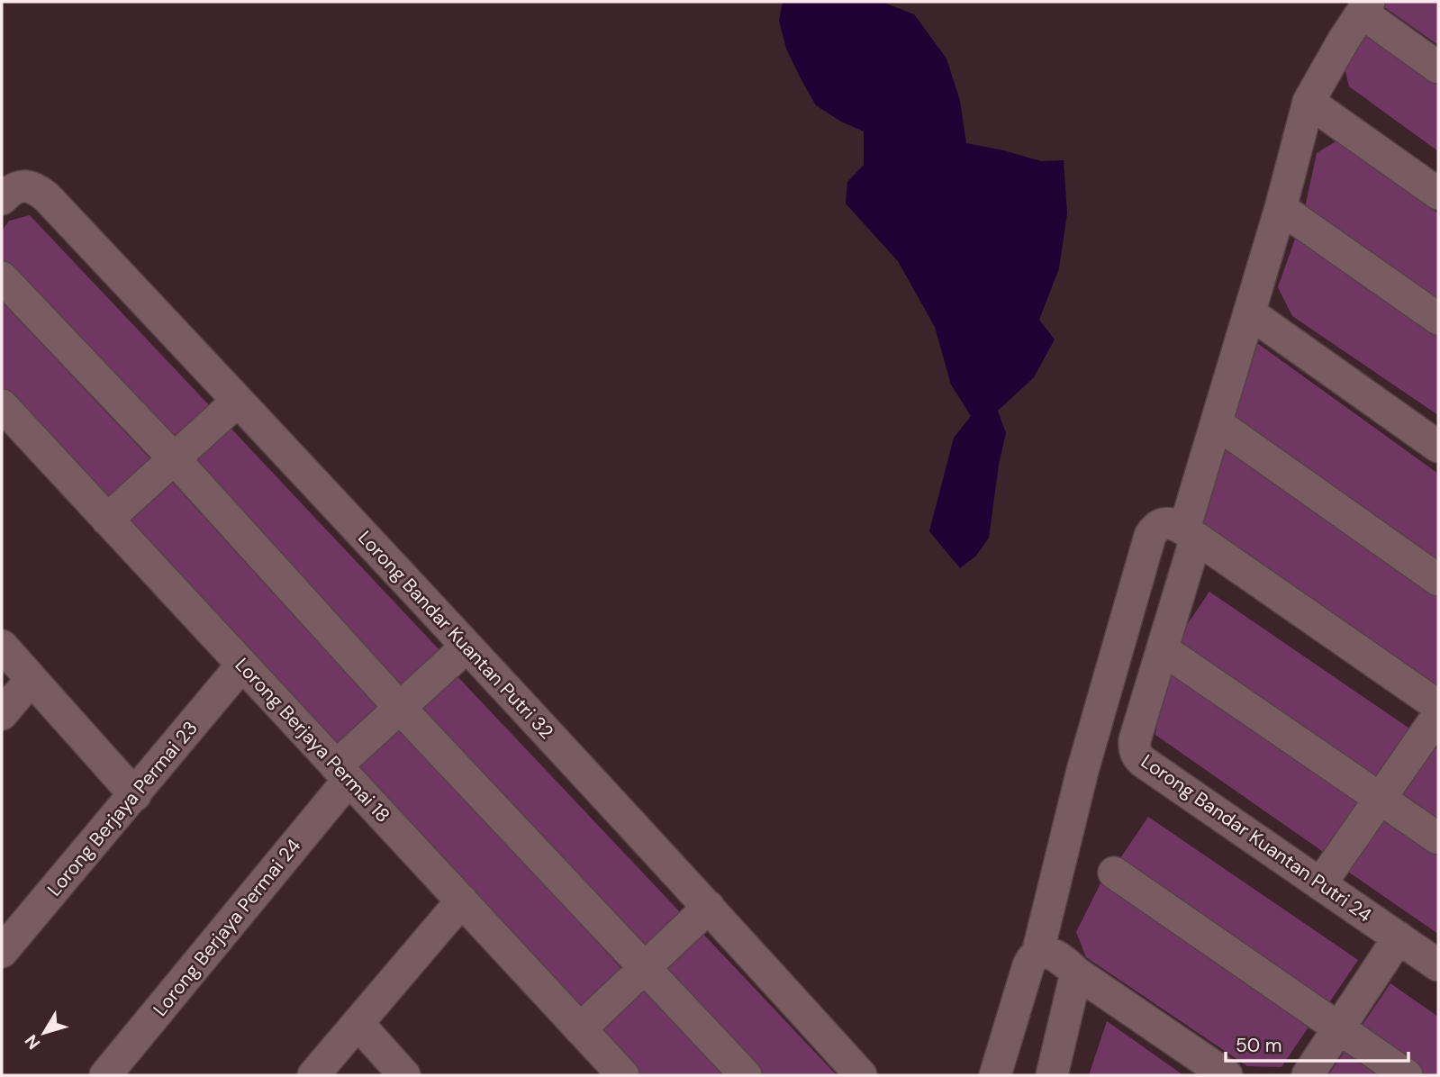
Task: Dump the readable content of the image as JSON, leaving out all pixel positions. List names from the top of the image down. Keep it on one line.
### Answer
{"streets":{"street":["Lorong Bandar Kuantan Putri 32","Lorong Berjaya Permai 18","Lorong Berjaya Permai 23","Lorong Bandar Kuantan Putri 24","Lorong Berjaya Permai 24"]},"crossings":[["Lorong Bandar Kuantan Putri 32","Lorong Berjaya Permai 24"],["Lorong Berjaya Permai 18","Lorong Berjaya Permai 23"],["Lorong Berjaya Permai 18","Lorong Berjaya Permai 24"]],"scale_bar":"50 m","north":"bottom left"}
